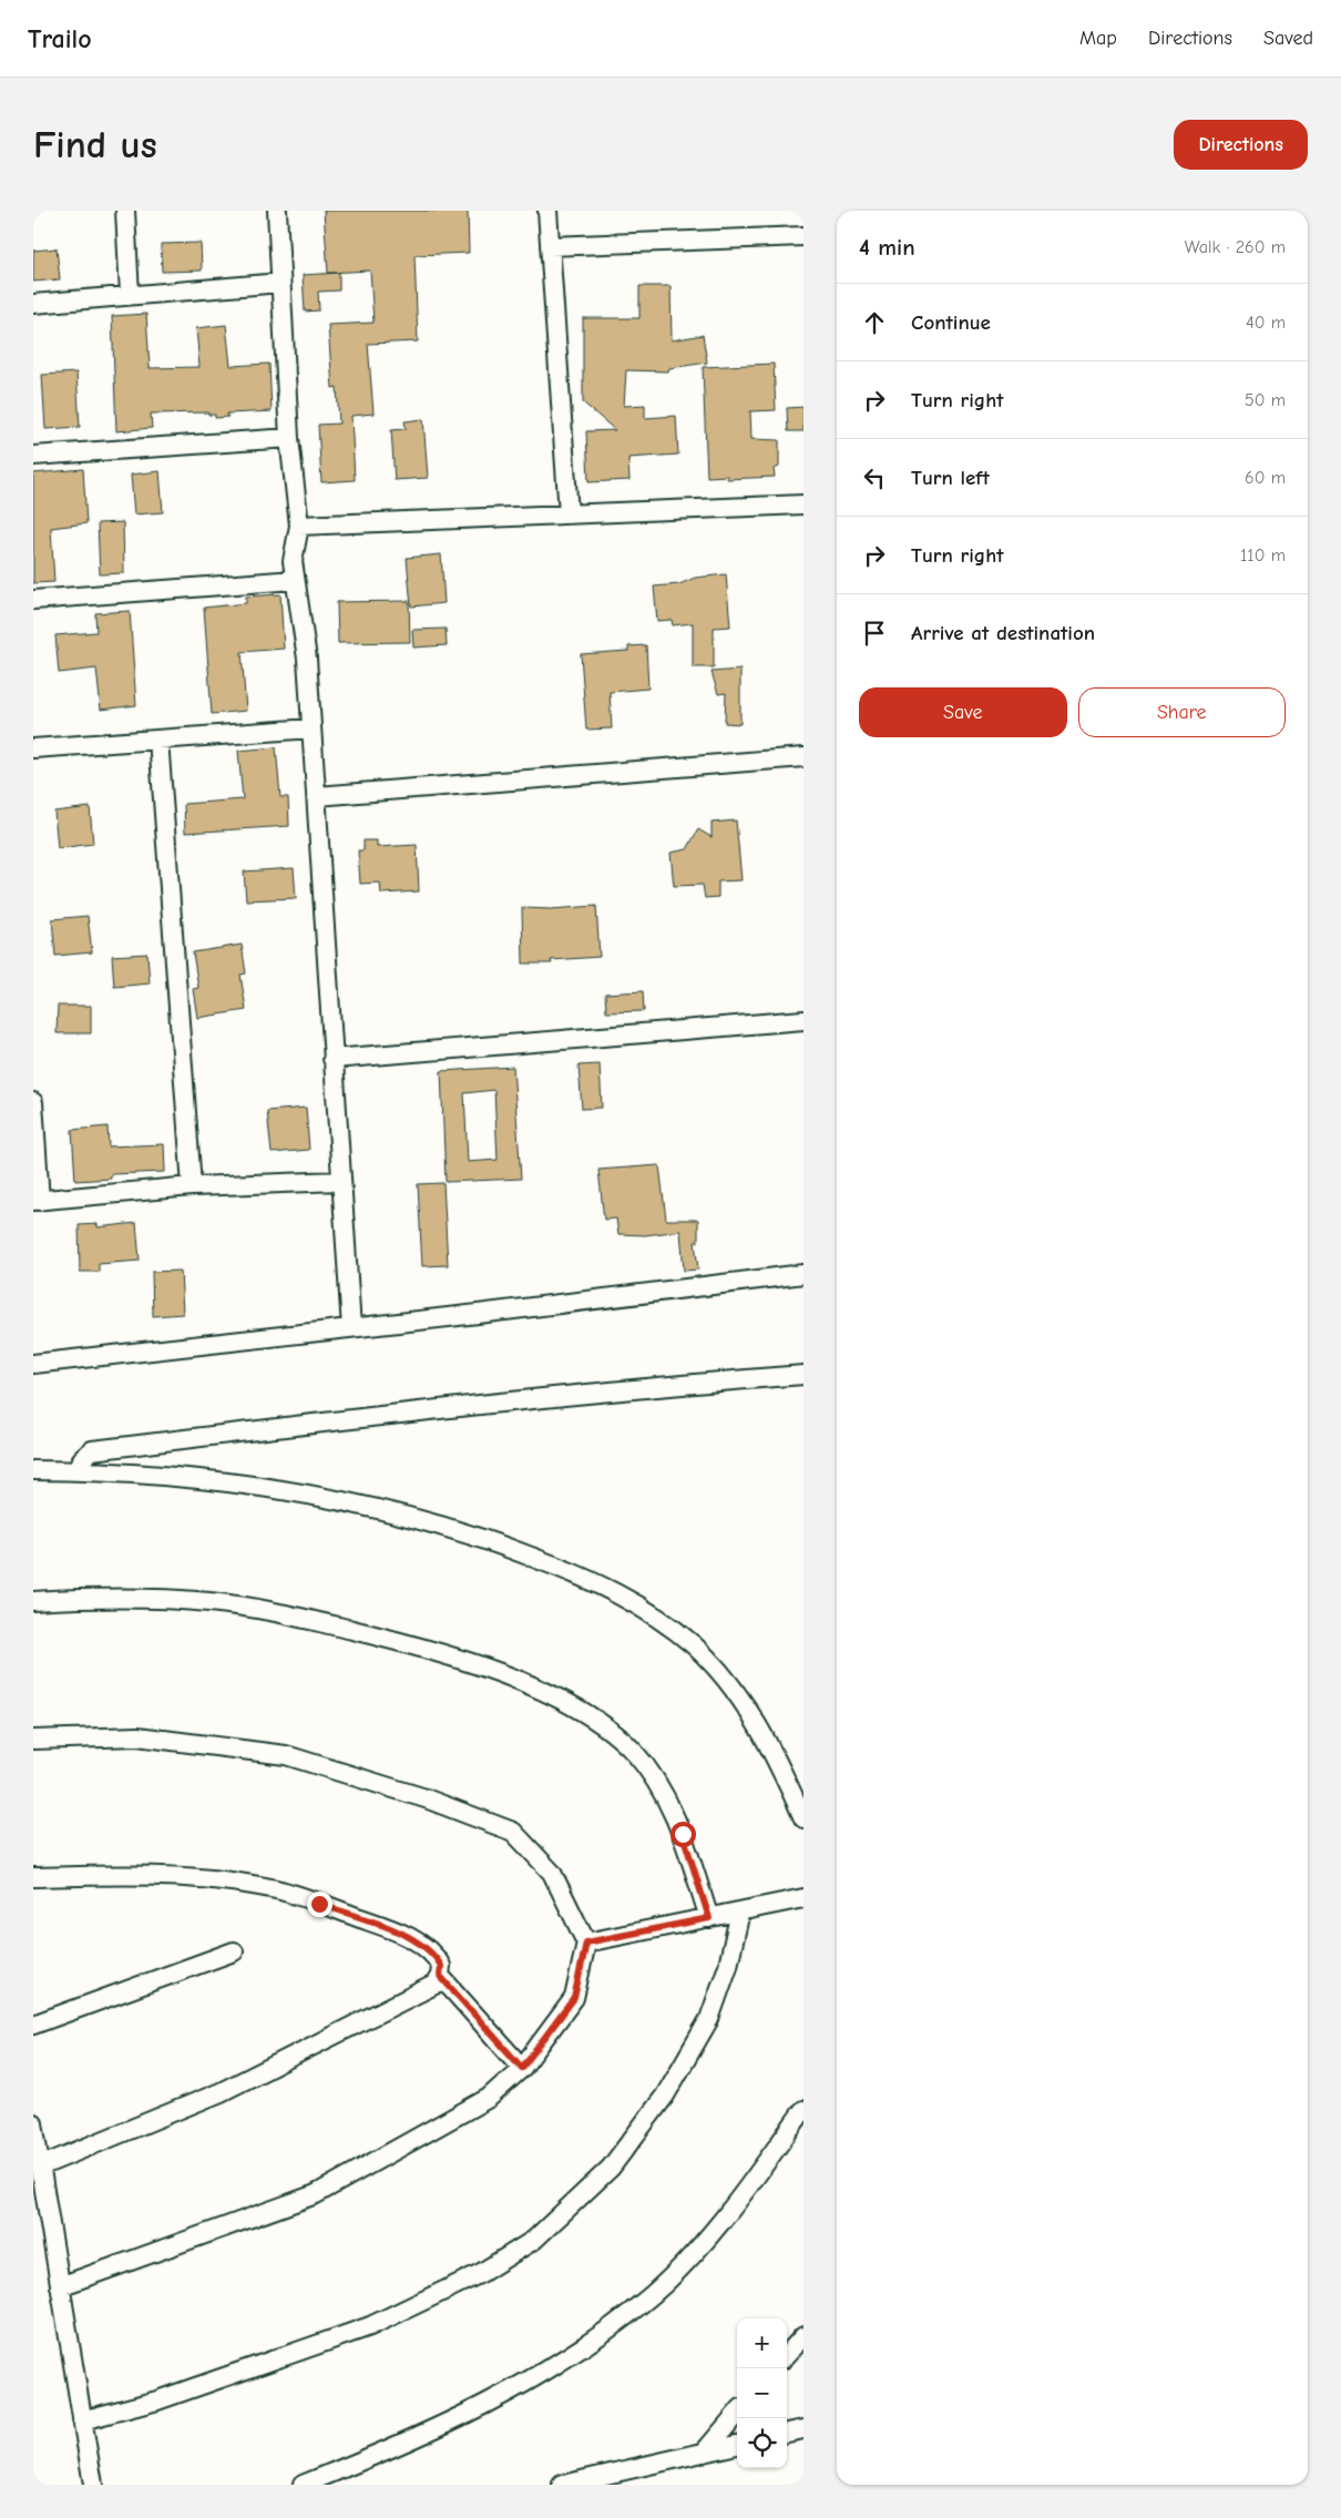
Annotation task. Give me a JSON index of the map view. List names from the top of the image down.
{
  "page": {
    "header": "Trailo",
    "nav": ["Map", "Directions", "Saved"],
    "buttons": [
      "Directions",
      ["Save", "Share"]
    ],
    "title": "Find us",
    "heading": ["4 min", "Walk · 260 m"],
    "list": [
      ["Continue", "40 m"],
      ["Turn right", "50 m"],
      ["Turn left", "60 m"],
      ["Turn right", "110 m"],
      "Arrive at destination"
    ],
    "map_buttons": ["+", "−"]
  }
}
